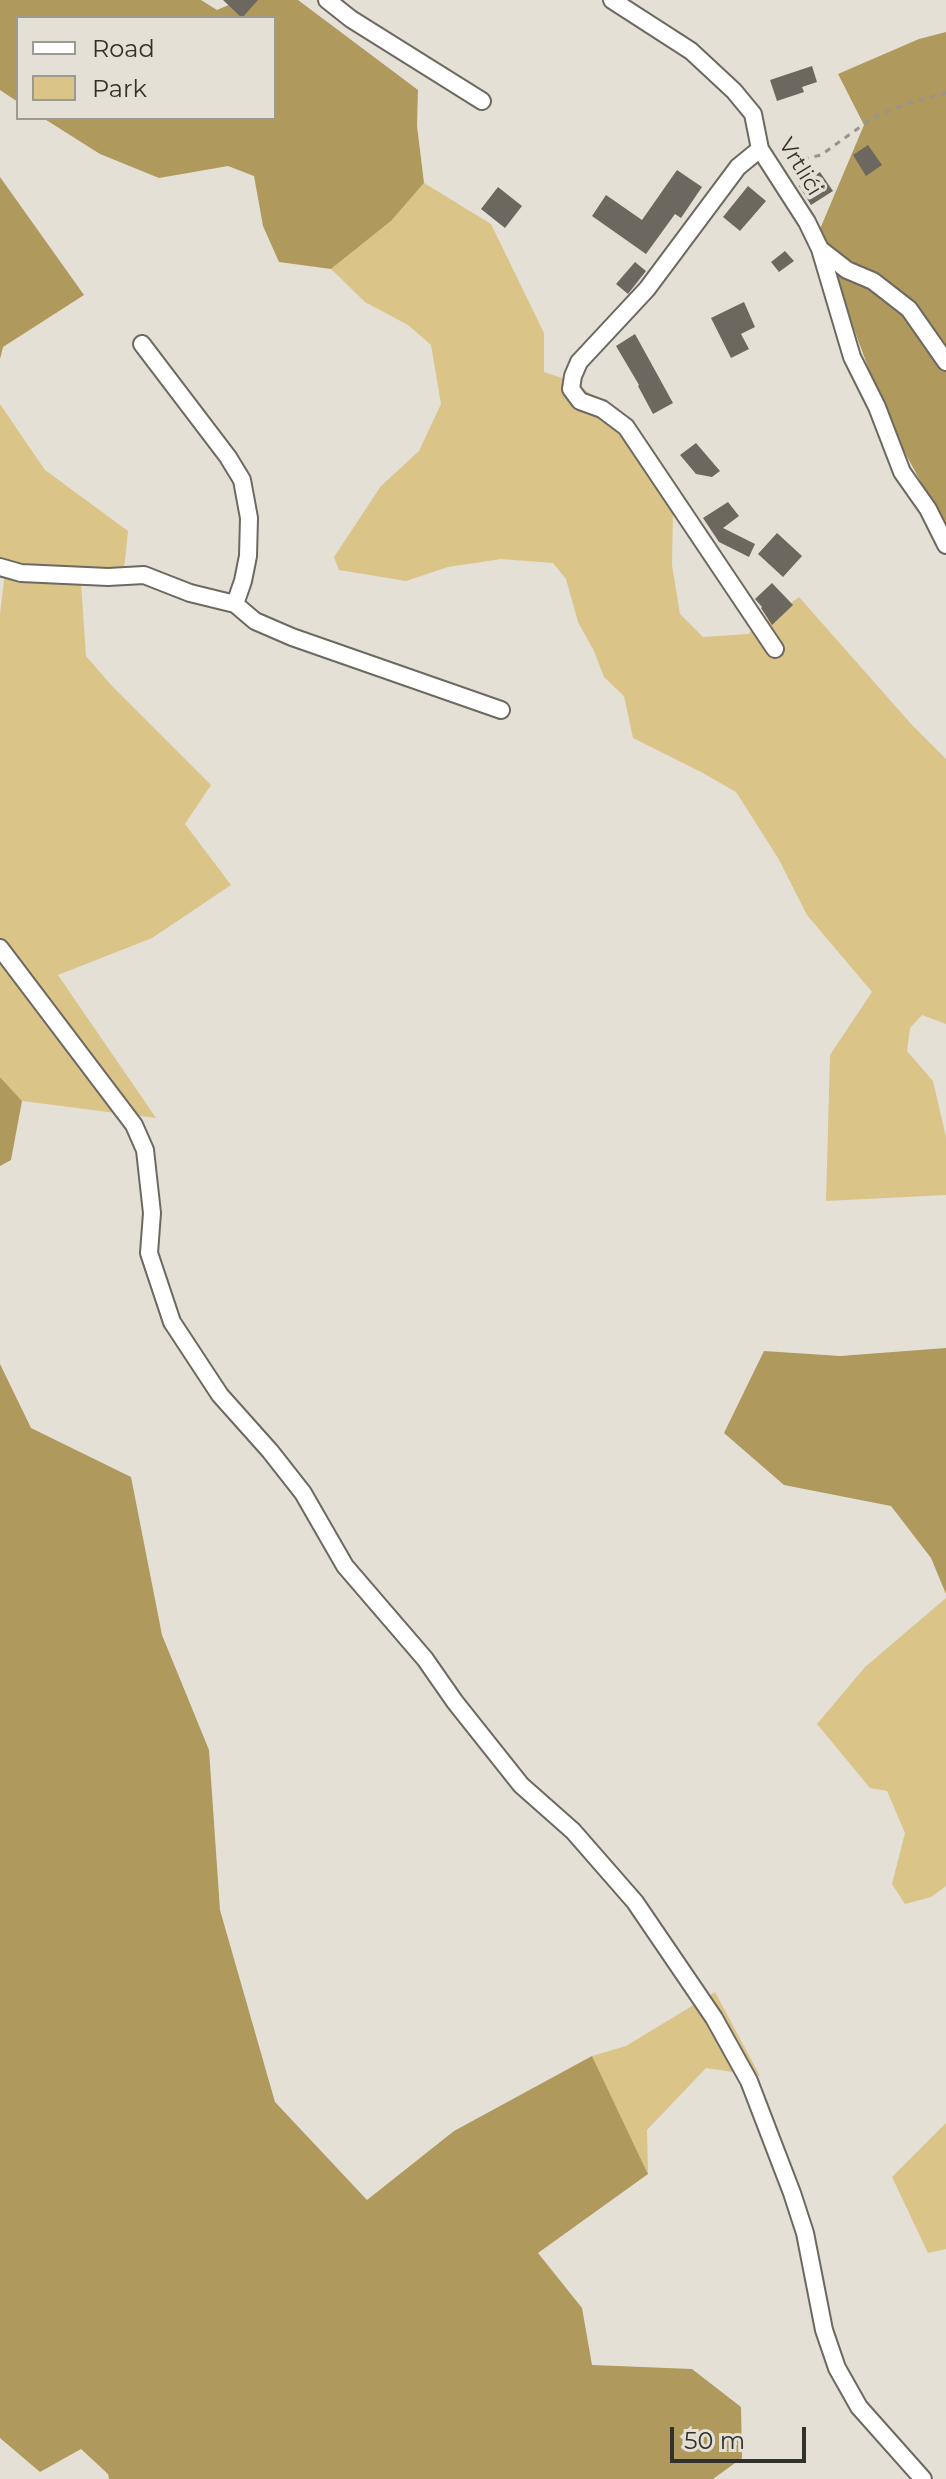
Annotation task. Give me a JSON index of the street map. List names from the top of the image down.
{
  "streets": {
    "street": ["Vrtlići"]
  },
  "legend": ["Road", "Park"],
  "scale_bar": "50 m"
}
